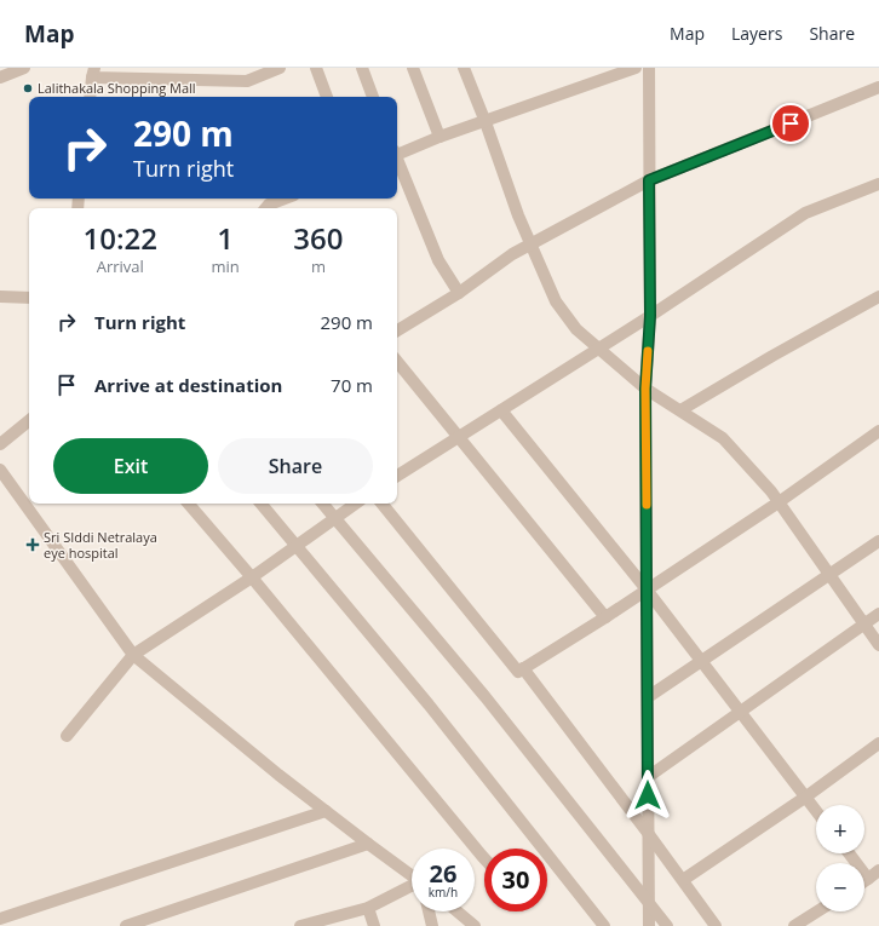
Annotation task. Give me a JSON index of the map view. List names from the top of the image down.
{
  "places": {
    "other": ["Lalithakala Shopping Mall"],
    "health": ["Sri SIddi Netralaya eye hospital"]
  },
  "page": {
    "header": "Map",
    "nav": ["Map", "Layers", "Share"],
    "turn": ["290 m", "Turn right"],
    "eta": [
      "10:22",
      "Arrival",
      "1",
      "min",
      "360",
      "m"
    ],
    "list": [
      {
        "name": "Turn right",
        "value": "290 m"
      },
      {
        "name": "Arrive at destination",
        "value": "70 m"
      }
    ],
    "buttons": ["Exit", "Share"],
    "map_buttons": ["+", "−"],
    "speed": "26 km/h",
    "limit": "30"
  }
}
